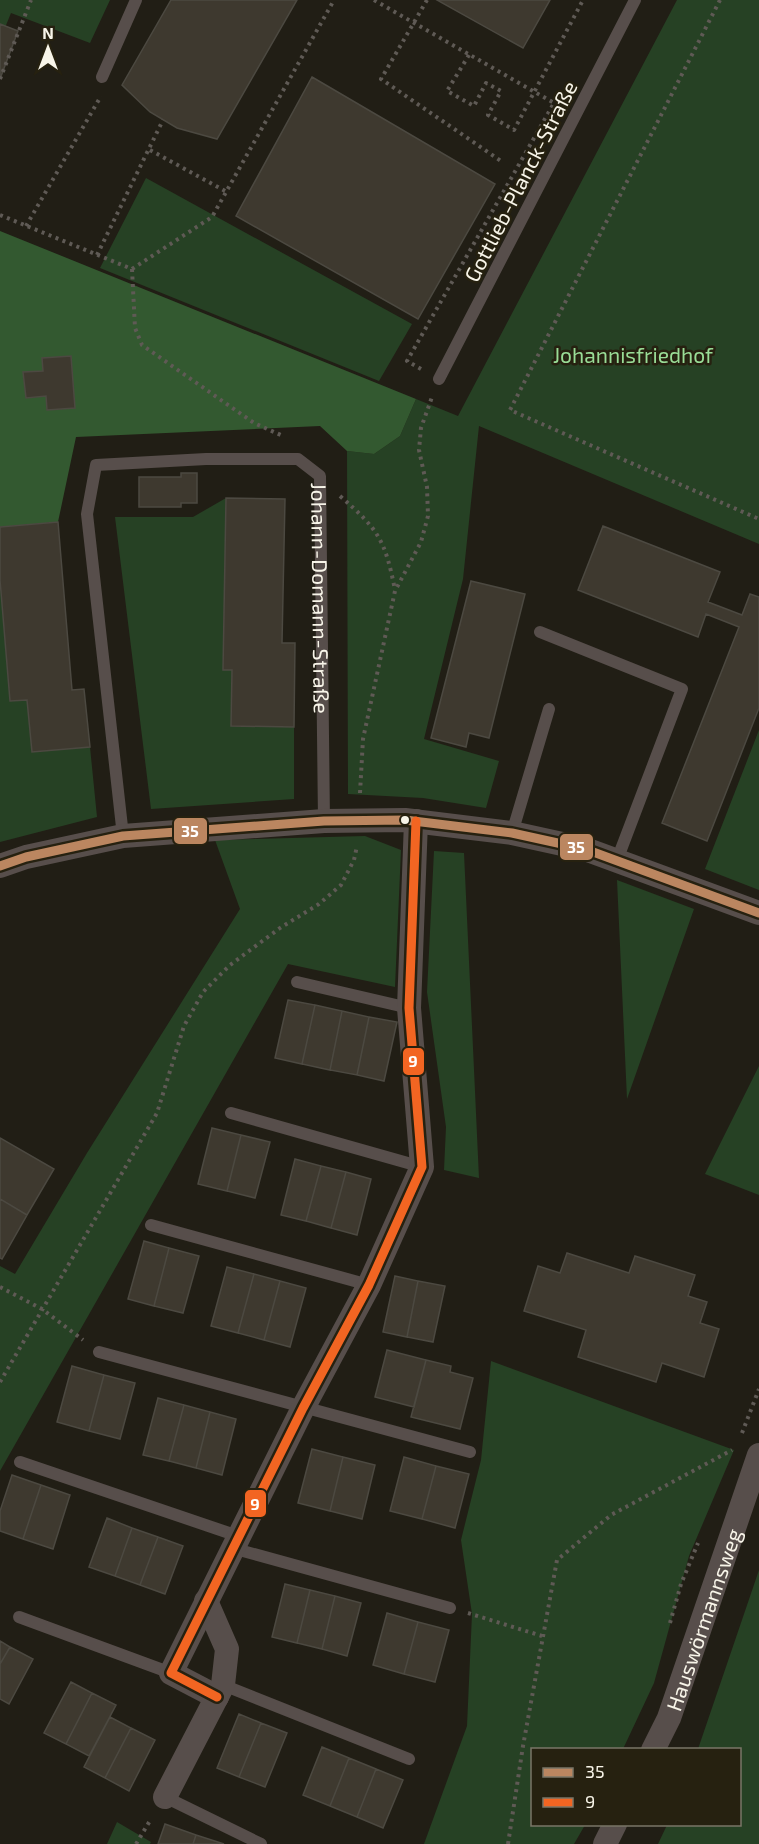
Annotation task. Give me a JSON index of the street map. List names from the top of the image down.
{
  "streets": {
    "street": ["Hauswörmannsweg"],
    "lane": ["Gottlieb-Planck-Straße", "Johann-Domann-Straße"]
  },
  "parks": ["Johannisfriedhof"],
  "lines": ["transit line 35", "transit line 9"],
  "legend": ["35", "9"],
  "north": "top"
}
